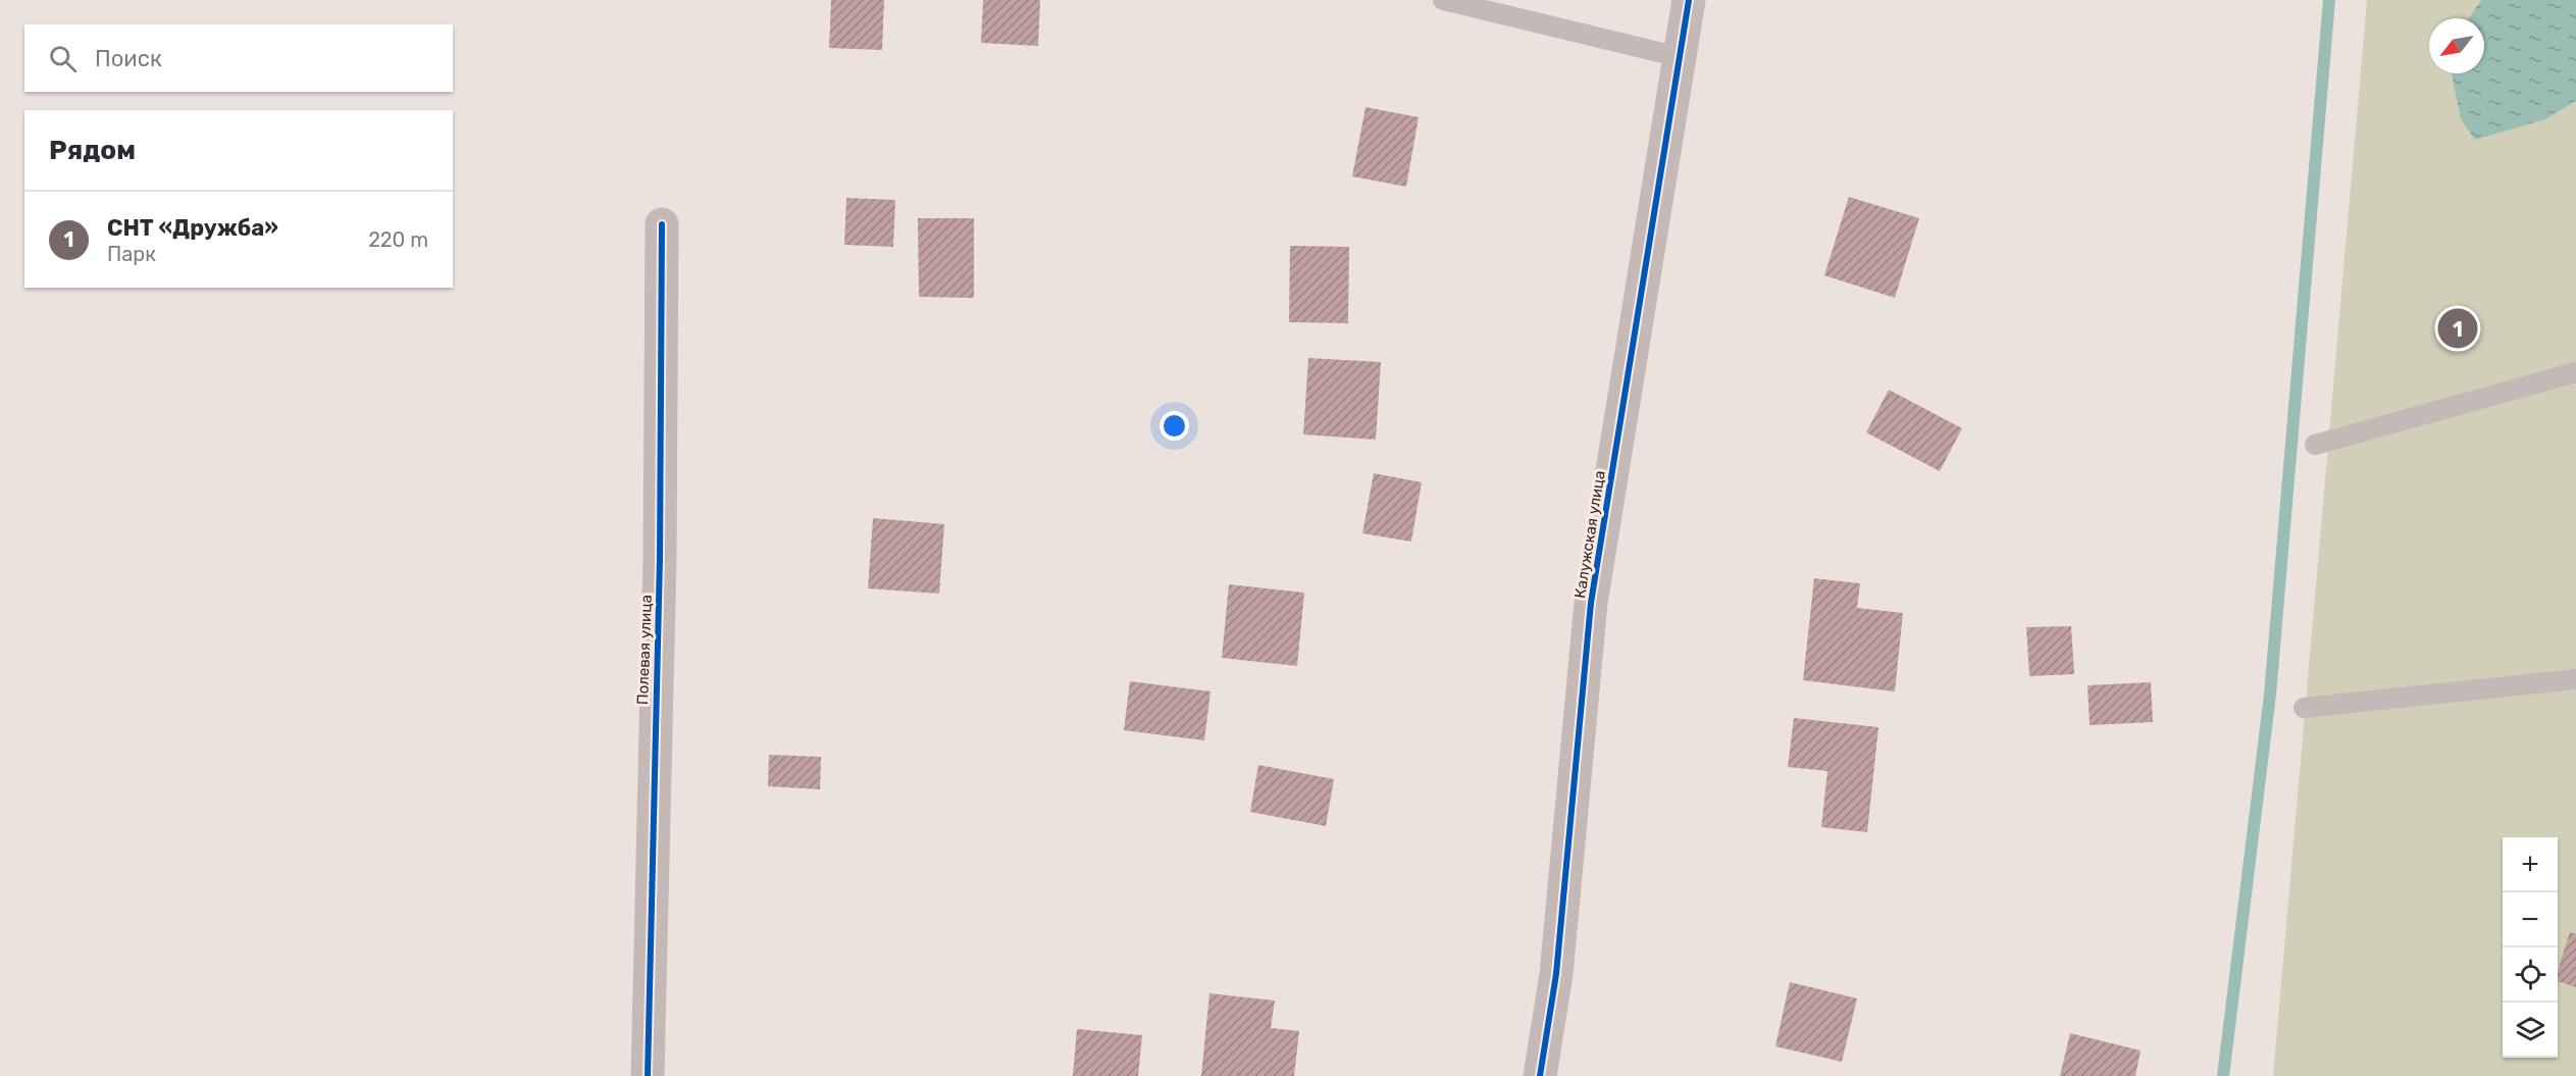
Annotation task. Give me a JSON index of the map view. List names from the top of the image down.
{
  "streets": {
    "street": ["Калужская улица", "Полевая улица"]
  },
  "north": "bottom left",
  "page": {
    "search": "Поиск",
    "heading": "Рядом",
    "list": [
      {
        "mark": "1",
        "name": "СНТ «Дружба»",
        "note": "Парк",
        "value": "220 m"
      }
    ],
    "pins": "1",
    "map_buttons": ["+", "−"]
  }
}
